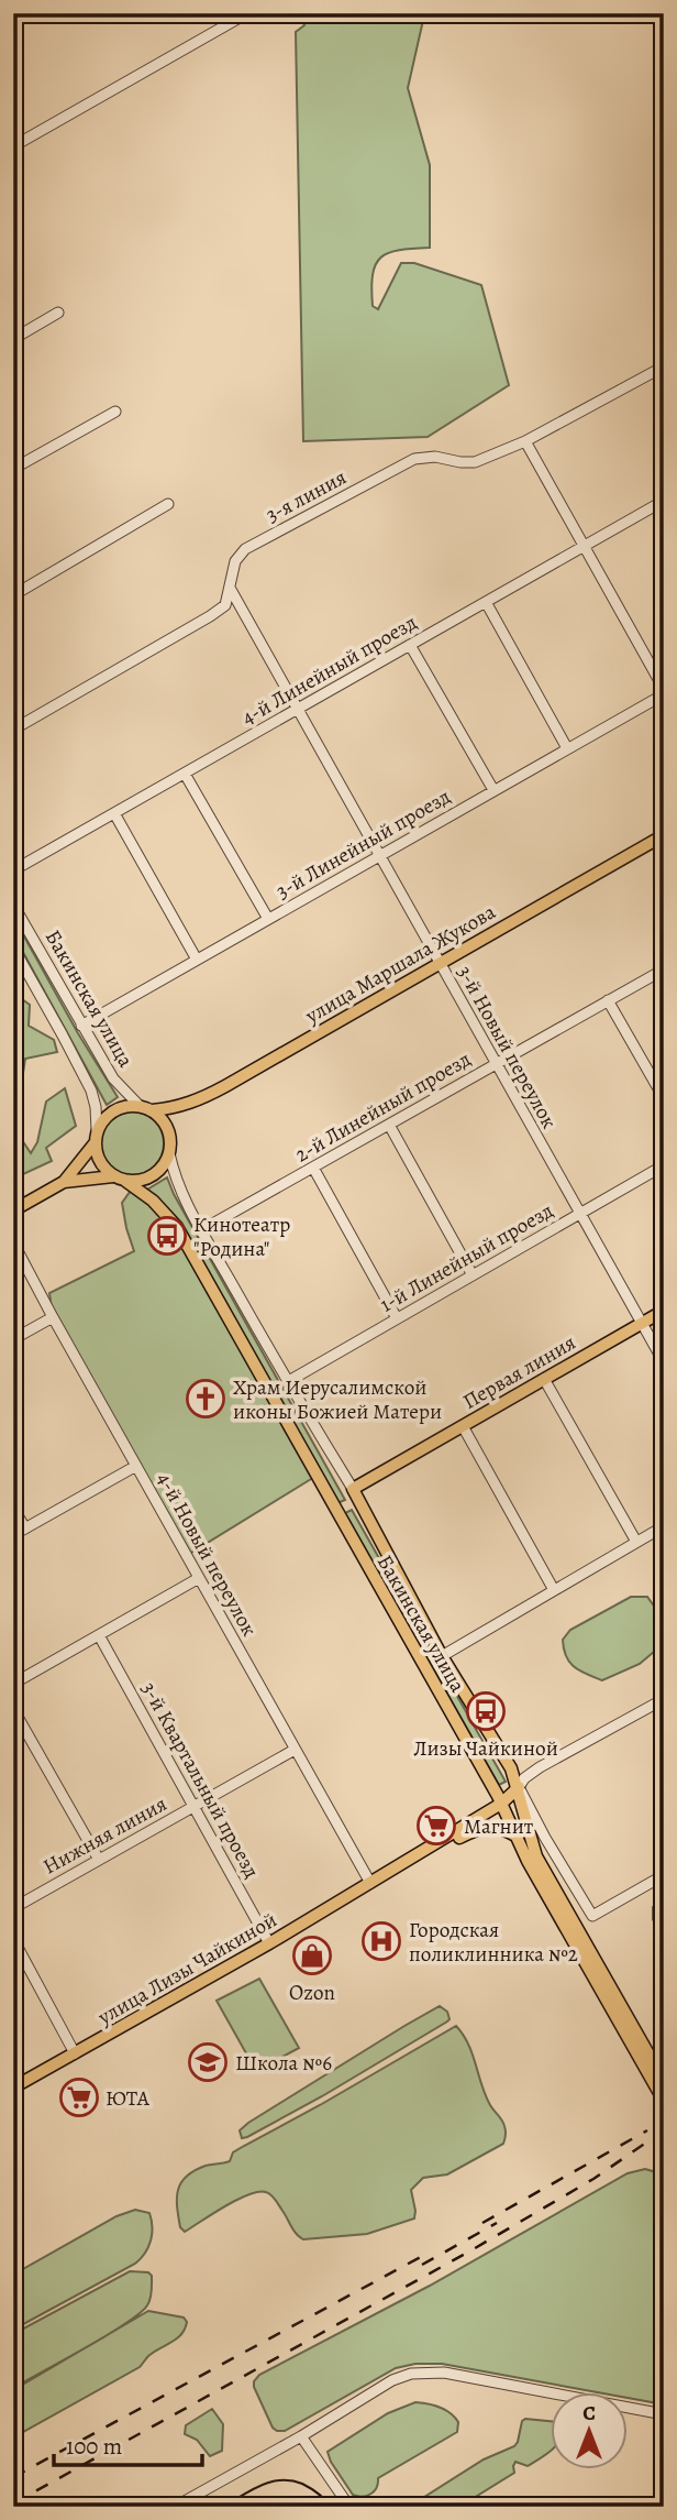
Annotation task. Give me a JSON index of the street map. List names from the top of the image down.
{
  "streets": {
    "main road": [
      "улица Маршала Жукова",
      "Бакинская улица",
      "Первая линия",
      "улица Лизы Чайкиной"
    ],
    "street": [
      "3-я линия",
      "4-й Линейный проезд",
      "3-й Линейный проезд",
      "3-й Новый переулок",
      "2-й Линейный проезд",
      "1-й Линейный проезд",
      "4-й Новый переулок",
      "3-й Квартальный проезд",
      "Нижняя линия"
    ]
  },
  "crossings": [
    ["3-я линия", "3-й Новый переулок"],
    ["4-й Линейный проезд", "3-й Новый переулок"],
    ["3-й Линейный проезд", "Бакинская улица"],
    ["3-й Линейный проезд", "3-й Новый переулок"],
    ["улица Маршала Жукова", "Бакинская улица"],
    ["улица Маршала Жукова", "3-й Новый переулок"],
    ["Бакинская улица", "2-й Линейный проезд"],
    ["Бакинская улица", "1-й Линейный проезд"],
    ["Бакинская улица", "Первая линия"],
    ["Бакинская улица", "улица Лизы Чайкиной"],
    ["3-й Новый переулок", "2-й Линейный проезд"],
    ["3-й Новый переулок", "1-й Линейный проезд"],
    ["3-й Новый переулок", "Первая линия"],
    ["4-й Новый переулок", "Нижняя линия"],
    ["4-й Новый переулок", "улица Лизы Чайкиной"],
    ["3-й Квартальный проезд", "Нижняя линия"],
    ["3-й Квартальный проезд", "улица Лизы Чайкиной"]
  ],
  "places": {
    "bus stop": ["Кинотеатр \"Родина\"", "Лизы Чайкиной"],
    "church": ["Храм Иерусалимской иконы Божией Матери"],
    "supermarket": ["Магнит", "ЮТА"],
    "hospital": ["Городская поликлинника №2"],
    "shop": ["Ozon"],
    "school or university": ["Школа №6"]
  },
  "scale_bar": "100 m",
  "north": "top"
}
